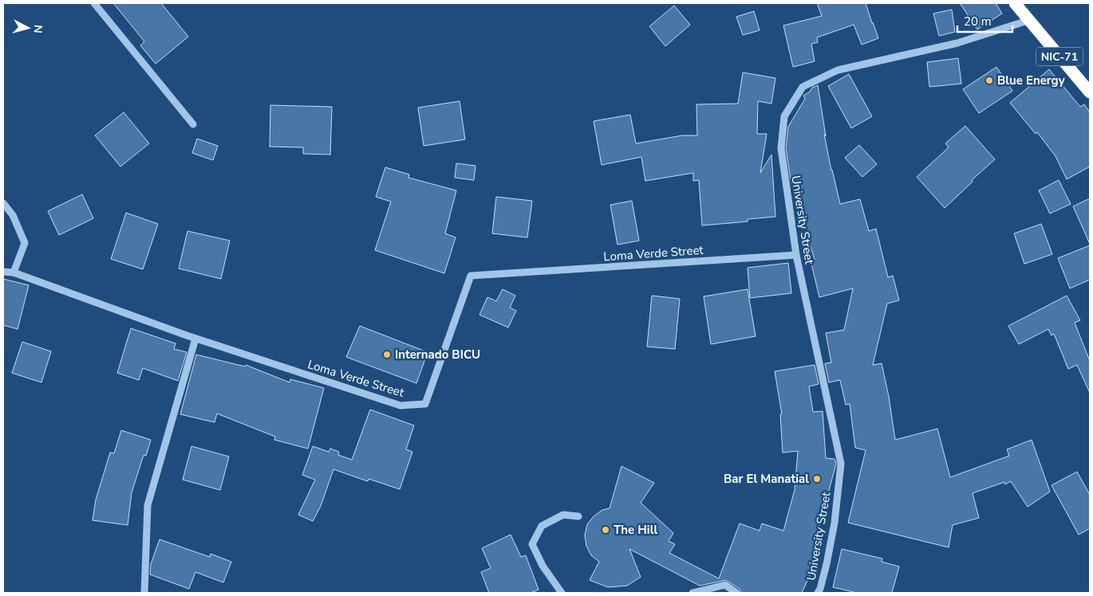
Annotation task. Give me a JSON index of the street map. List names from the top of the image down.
{
  "streets": {
    "highway": ["NIC-71"],
    "street": ["University Street", "Loma Verde Street"]
  },
  "crossings": [
    ["NIC-71", "University Street"],
    ["University Street", "Loma Verde Street"]
  ],
  "places": [
    "Blue Energy",
    "Internado BICU",
    "Bar El Manatial",
    "The Hill"
  ],
  "scale_bar": "20 m",
  "north": "right"
}
